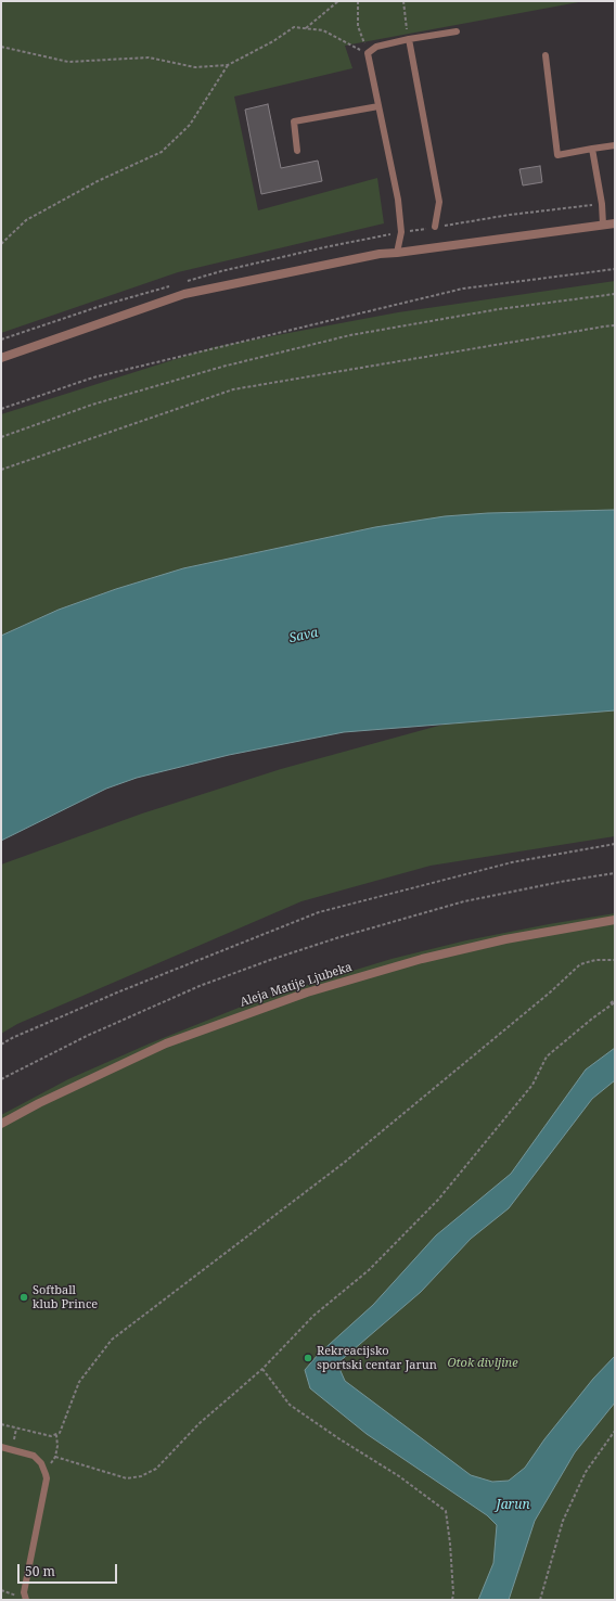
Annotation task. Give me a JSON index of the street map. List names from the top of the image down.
{
  "streets": {
    "street": ["Aleja Matije Ljubeka"]
  },
  "water": ["Sava", "Jarun"],
  "parks": ["Otok divljine"],
  "places": ["Softball klub Prince", "Rekreacijsko sportski centar Jarun"],
  "scale_bar": "50 m"
}
